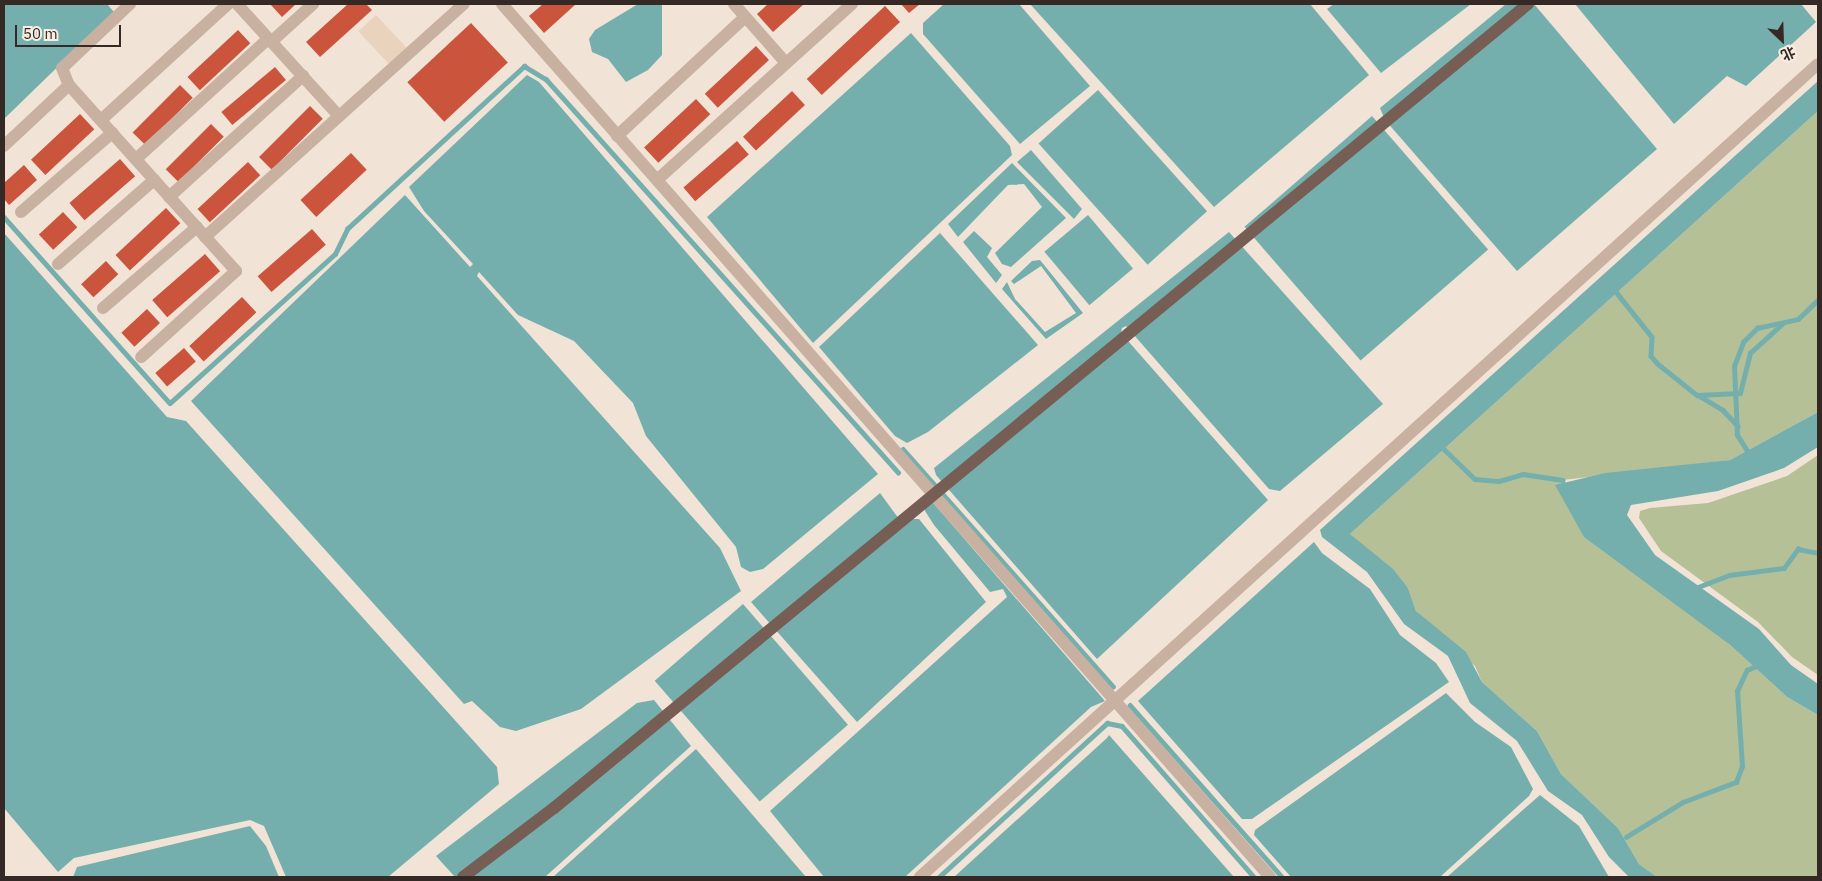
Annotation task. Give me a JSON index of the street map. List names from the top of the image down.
{
  "scale_bar": "50 m",
  "north": "bottom right"
}
